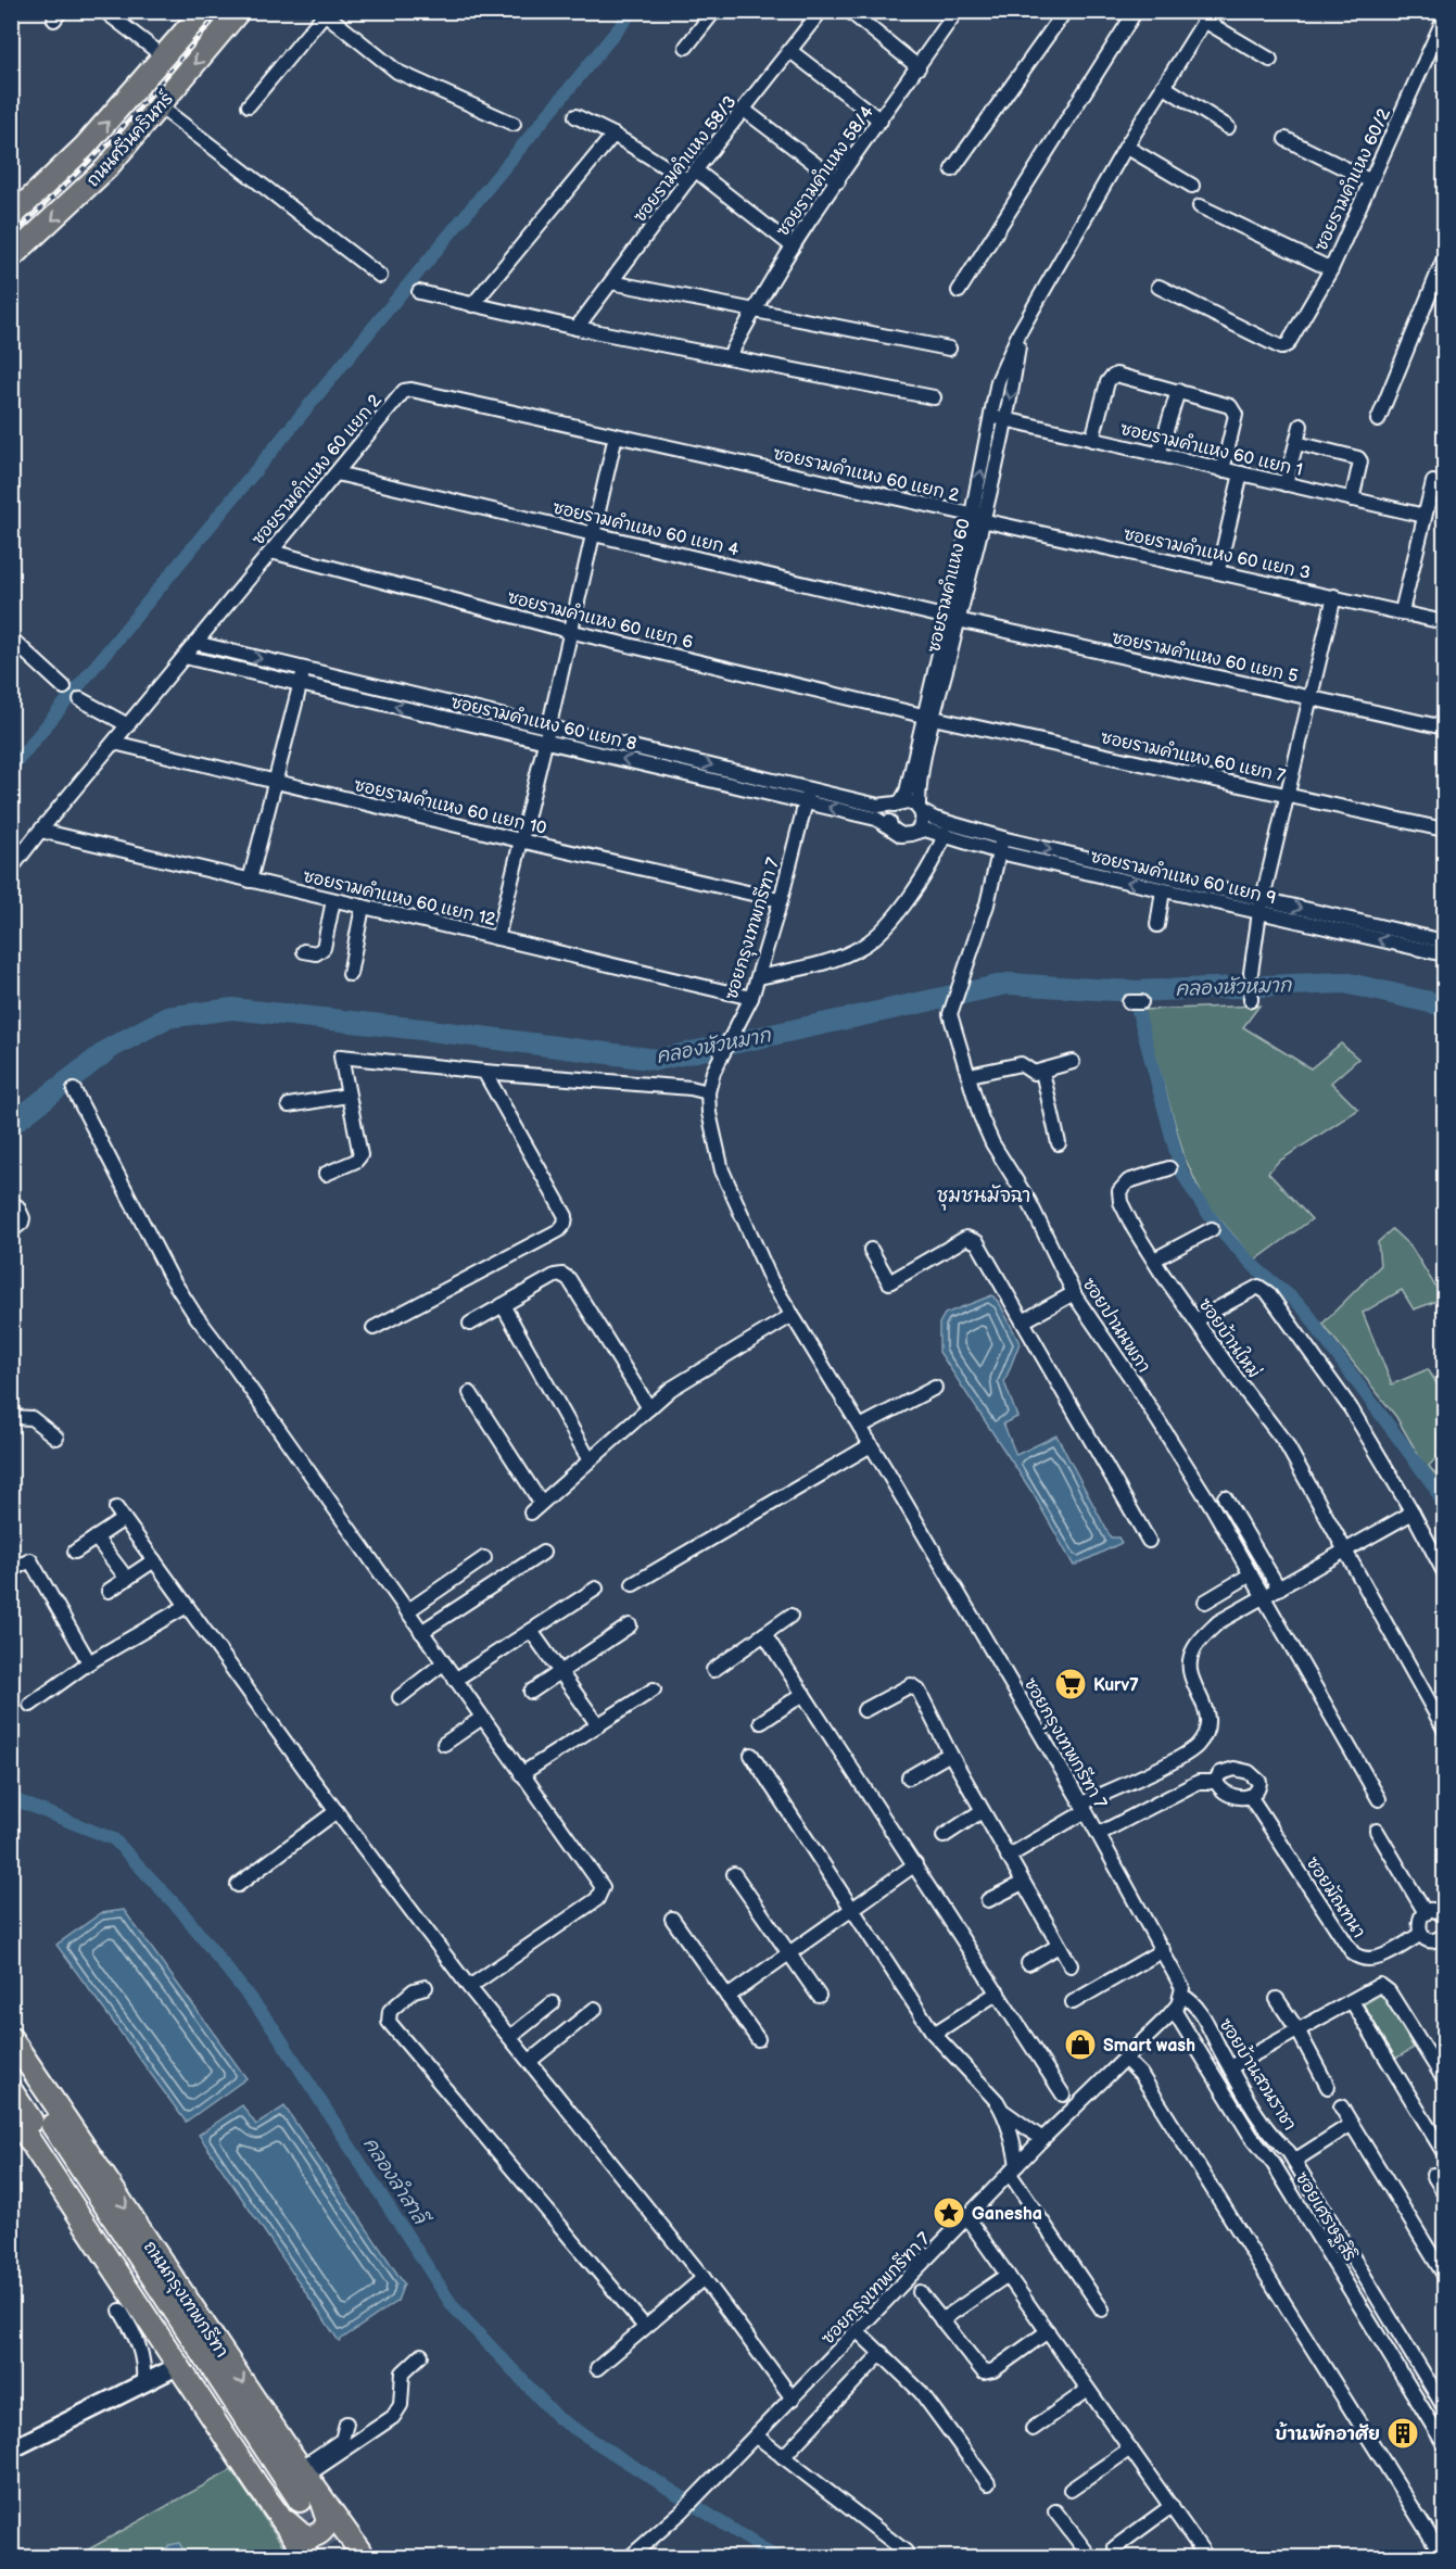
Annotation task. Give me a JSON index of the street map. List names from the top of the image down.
{
  "streets": {
    "main road": ["ถนนศรีนครินทร์", "ถนนกรุงเทพกรีฑา"],
    "street": [
      "ซอยรามคำแหง 58/3",
      "ซอยรามคำแหง 58/4",
      "ซอยรามคำแหง 60/2",
      "ซอยรามคำแหง 60 แยก 1",
      "ซอยรามคำแหง 60 แยก 2",
      "ซอยรามคำแหง 60 แยก 4",
      "ซอยรามคำแหง 60 แยก 3",
      "ซอยรามคำแหง 60",
      "ซอยรามคำแหง 60 แยก 6",
      "ซอยรามคำแหง 60 แยก 5",
      "ซอยรามคำแหง 60 แยก 8",
      "ซอยรามคำแหง 60 แยก 7",
      "ซอยรามคำแหง 60 แยก 10",
      "ซอยรามคำแหง 60 แยก 9",
      "ซอยรามคำแหง 60 แยก 12",
      "ซอยกรุงเทพกรีฑา 7",
      "ซอยปานนพภา",
      "ซอยบ้านใหม่",
      "ซอยมัณฑนา",
      "ซอยบ้านสวนราชา",
      "ซอยเศรษฐสิริ"
    ]
  },
  "crossings": [
    ["ซอยรามคำแหง 60 แยก 1", "ซอยรามคำแหง 60"],
    ["ซอยรามคำแหง 60 แยก 2", "ซอยรามคำแหง 60 แยก 4"],
    ["ซอยรามคำแหง 60 แยก 2", "ซอยรามคำแหง 60 แยก 3"],
    ["ซอยรามคำแหง 60 แยก 2", "ซอยรามคำแหง 60"],
    ["ซอยรามคำแหง 60 แยก 2", "ซอยรามคำแหง 60 แยก 6"],
    ["ซอยรามคำแหง 60 แยก 2", "ซอยรามคำแหง 60 แยก 8"],
    ["ซอยรามคำแหง 60 แยก 2", "ซอยรามคำแหง 60 แยก 10"],
    ["ซอยรามคำแหง 60 แยก 2", "ซอยรามคำแหง 60 แยก 12"],
    ["ซอยรามคำแหง 60 แยก 4", "ซอยรามคำแหง 60"],
    ["ซอยรามคำแหง 60 แยก 4", "ซอยรามคำแหง 60 แยก 5"],
    ["ซอยรามคำแหง 60 แยก 3", "ซอยรามคำแหง 60"],
    ["ซอยรามคำแหง 60", "ซอยรามคำแหง 60 แยก 6"],
    ["ซอยรามคำแหง 60", "ซอยรามคำแหง 60 แยก 5"],
    ["ซอยรามคำแหง 60", "ซอยรามคำแหง 60 แยก 8"],
    ["ซอยรามคำแหง 60", "ซอยรามคำแหง 60 แยก 7"],
    ["ซอยรามคำแหง 60", "ซอยรามคำแหง 60 แยก 9"],
    ["ซอยรามคำแหง 60 แยก 6", "ซอยรามคำแหง 60 แยก 7"],
    ["ซอยรามคำแหง 60 แยก 8", "ซอยรามคำแหง 60 แยก 9"],
    ["ซอยรามคำแหง 60 แยก 8", "ซอยกรุงเทพกรีฑา 7"],
    ["ซอยรามคำแหง 60 แยก 10", "ซอยกรุงเทพกรีฑา 7"],
    ["ซอยรามคำแหง 60 แยก 9", "ซอยปานนพภา"],
    ["ซอยรามคำแหง 60 แยก 12", "ซอยกรุงเทพกรีฑา 7"],
    ["ซอยกรุงเทพกรีฑา 7", "ซอยบ้านสวนราชา"],
    ["ซอยกรุงเทพกรีฑา 7", "ซอยเศรษฐสิริ"]
  ],
  "districts": ["ชุมชนมัจฉา"],
  "water": ["คลองหัวหมาก", "คลองลำสาลี"],
  "places": {
    "supermarket": ["Kurv7"],
    "shop": ["Smart wash"],
    "place": ["Ganesha"],
    "building": ["บ้านพักอาศัย"]
  }
}
